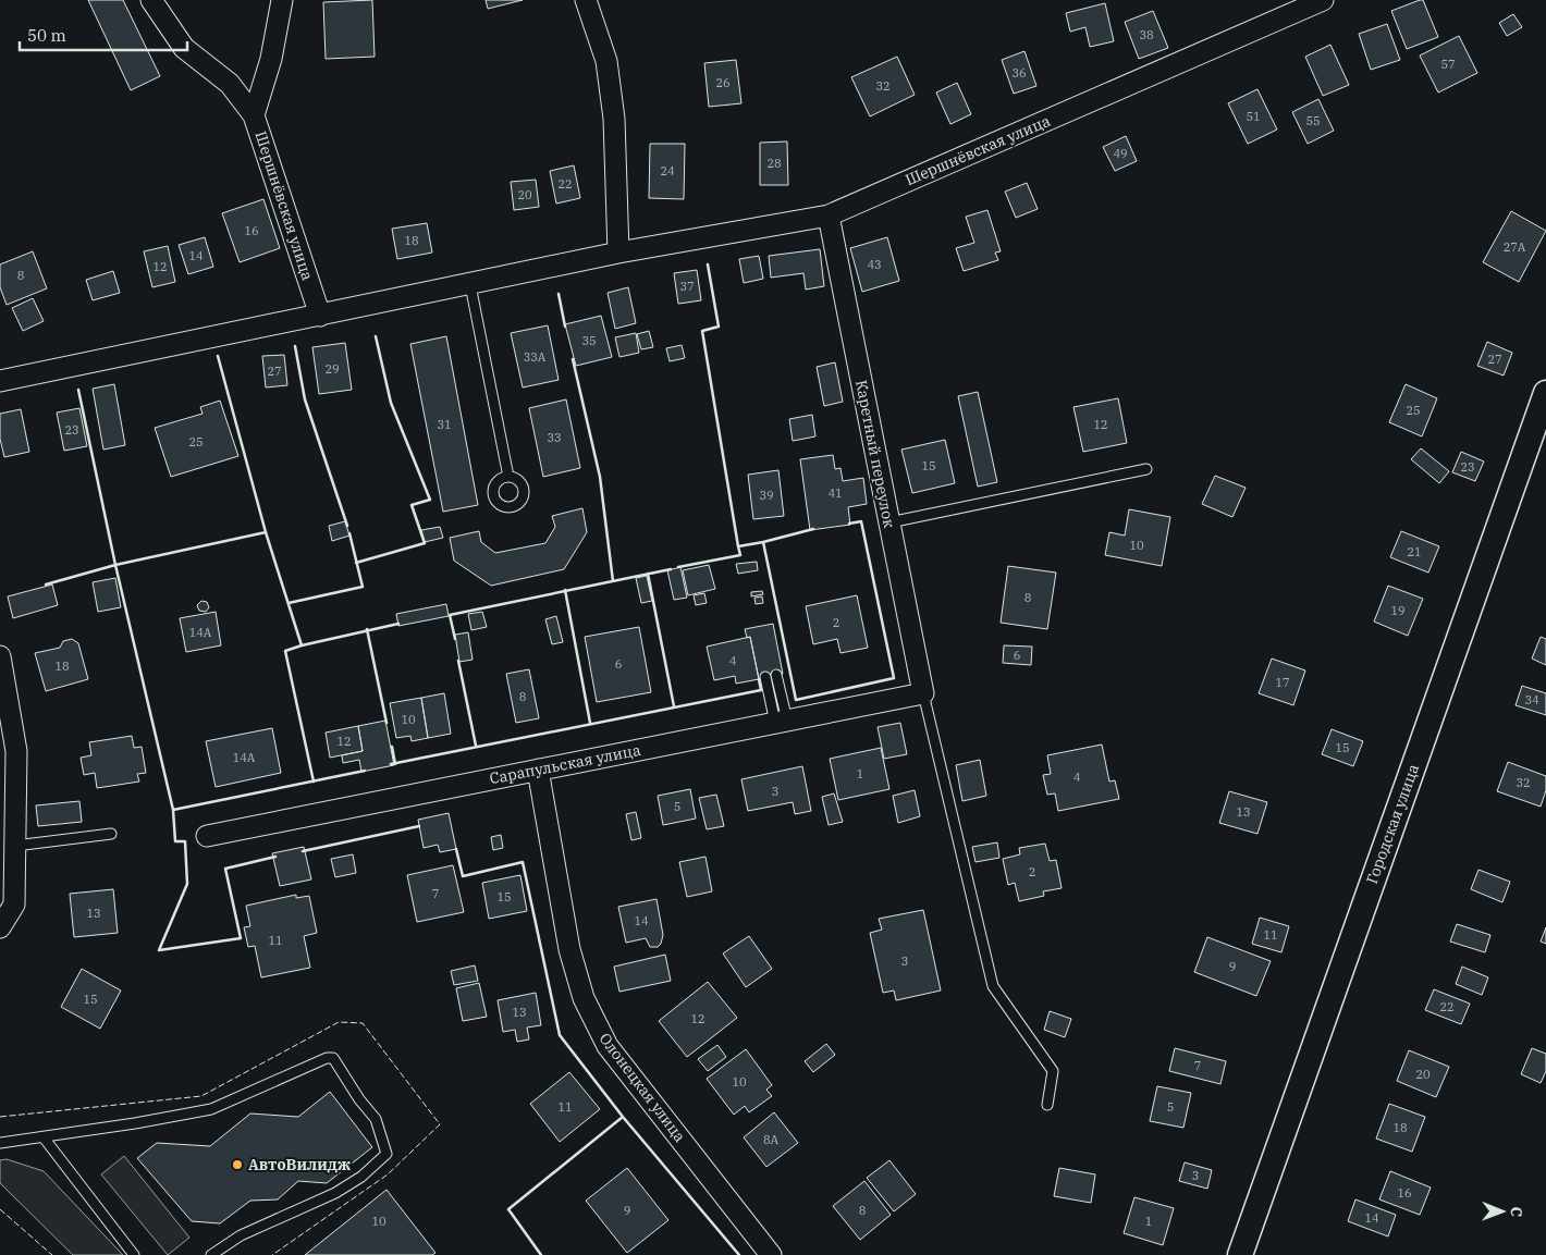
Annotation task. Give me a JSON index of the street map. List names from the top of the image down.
{
  "streets": {
    "street": [
      "Шершнёвская улица",
      "Каретный переулок",
      "Сарапульская улица",
      "Городская улица",
      "Олонецкая улица"
    ]
  },
  "crossings": [
    ["Шершнёвская улица", "Каретный переулок"],
    ["Каретный переулок", "Сарапульская улица"],
    ["Сарапульская улица", "Олонецкая улица"]
  ],
  "places": ["АвтоВилидж"],
  "house_numbers": [
    "38",
    "57",
    "36",
    "26",
    "32",
    "51",
    "55",
    "49",
    "28",
    "24",
    "22",
    "20",
    "16",
    "18",
    "27А",
    "14",
    "43",
    "12",
    "8",
    "37",
    "35",
    "33А",
    "27",
    "29",
    "27",
    "25",
    "31",
    "12",
    "23",
    "33",
    "25",
    "15",
    "23",
    "41",
    "39",
    "10",
    "21",
    "8",
    "19",
    "2",
    "14А",
    "6",
    "4",
    "6",
    "18",
    "17",
    "8",
    "34",
    "10",
    "12",
    "15",
    "14А",
    "1",
    "4",
    "32",
    "3",
    "5",
    "13",
    "2",
    "7",
    "15",
    "13",
    "14",
    "11",
    "11",
    "3",
    "9",
    "15",
    "22",
    "13",
    "12",
    "7",
    "20",
    "10",
    "11",
    "5",
    "18",
    "8А",
    "3",
    "16",
    "9",
    "8",
    "14",
    "10",
    "1"
  ],
  "scale_bar": "50 m",
  "north": "right"
}
